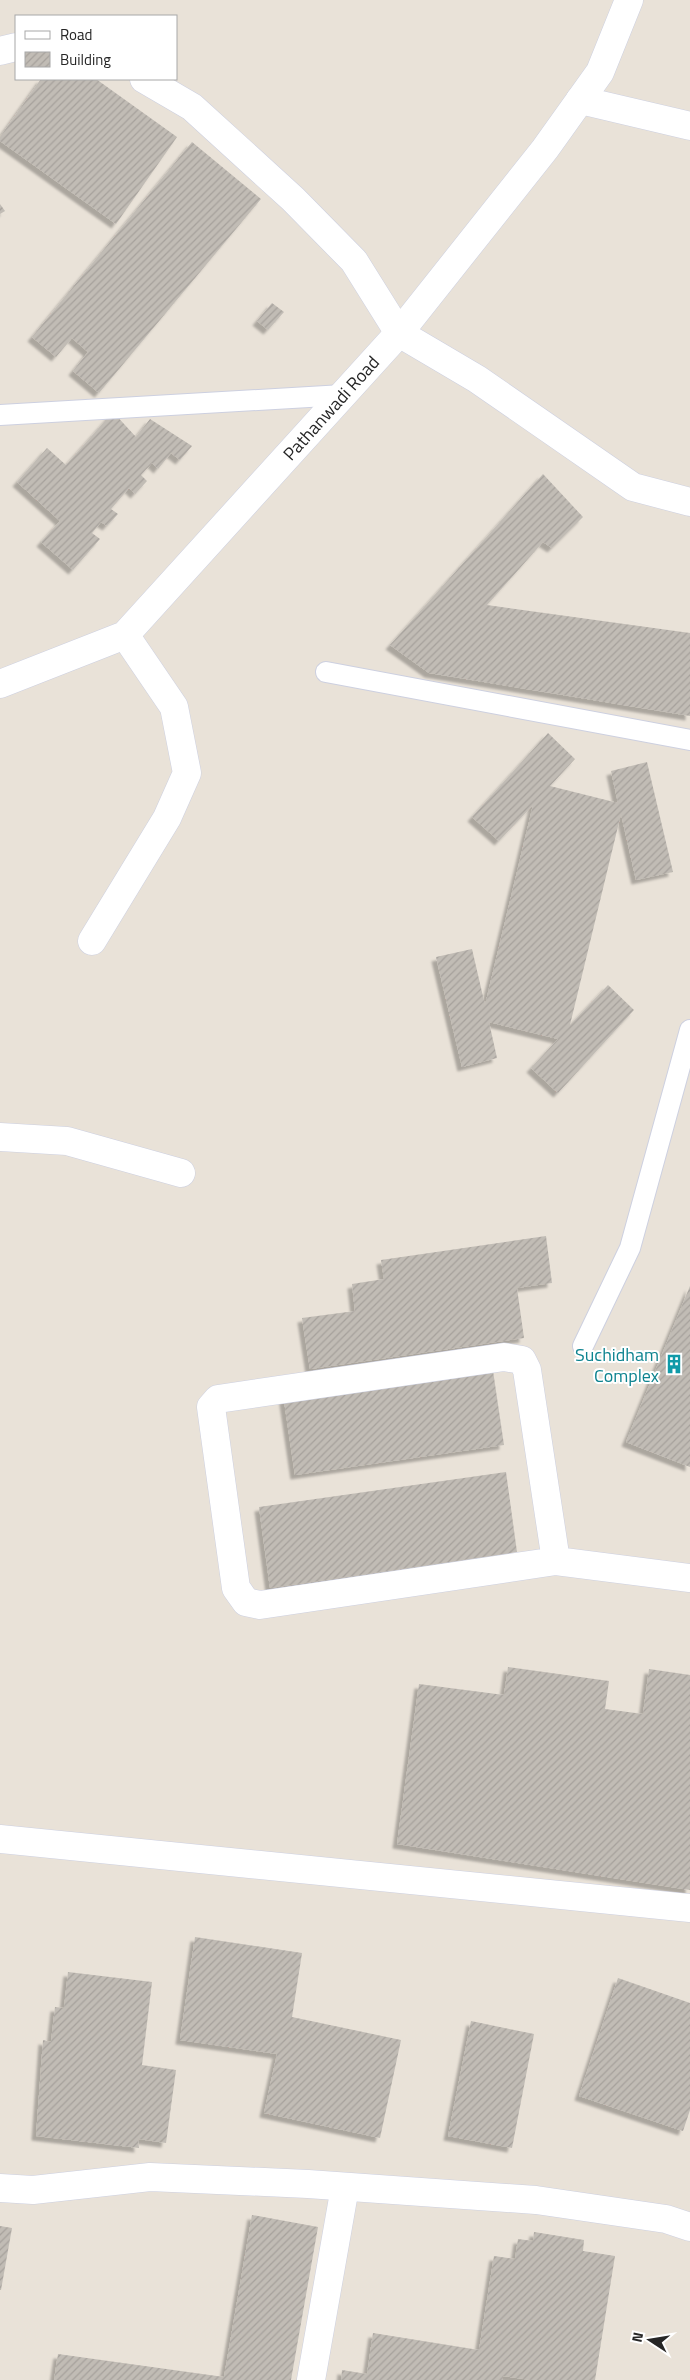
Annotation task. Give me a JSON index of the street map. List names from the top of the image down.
{
  "streets": {
    "street": ["Pathanwadi Road"]
  },
  "places": {
    "building": ["Suchidham Complex"]
  },
  "legend": ["Road", "Building"],
  "north": "left"
}
